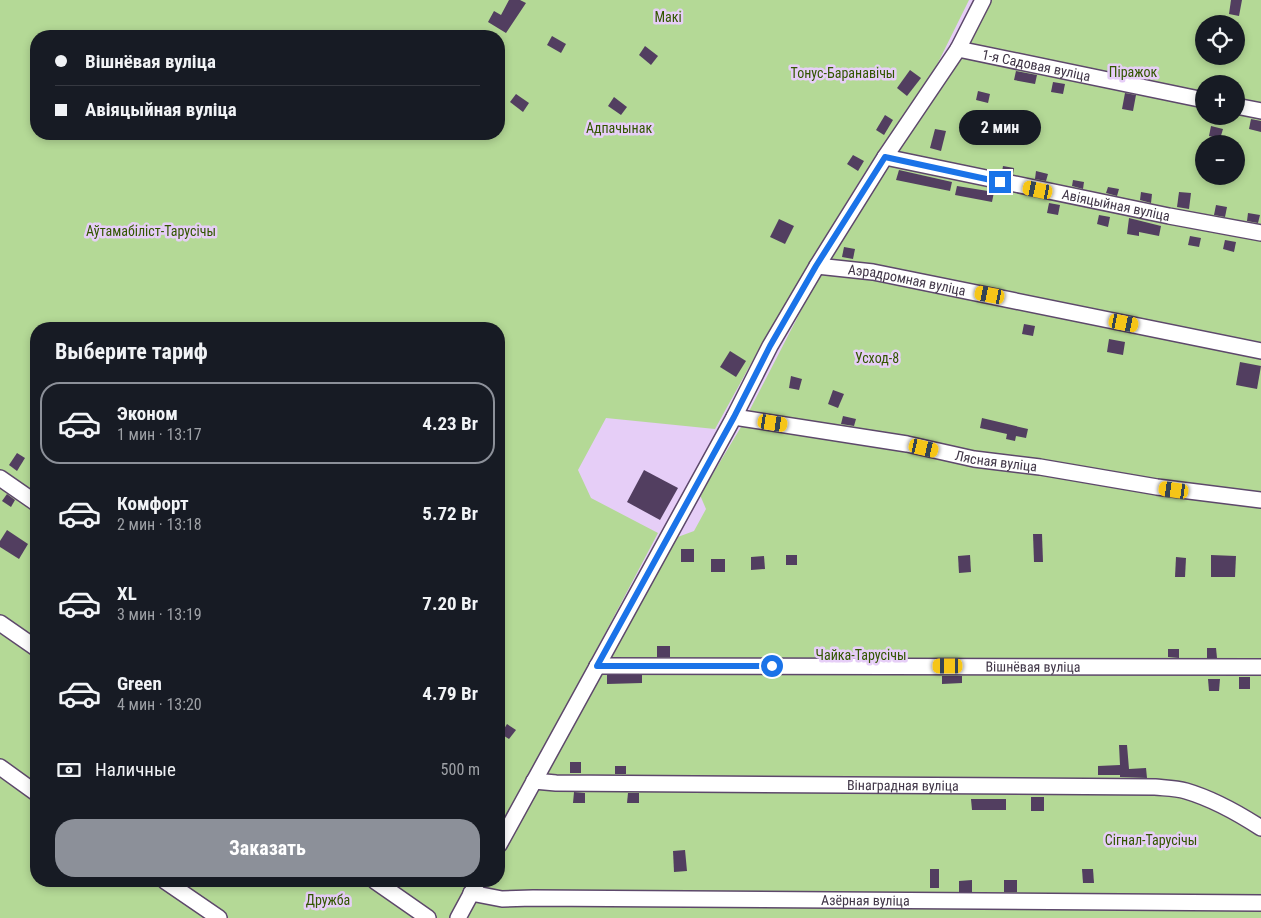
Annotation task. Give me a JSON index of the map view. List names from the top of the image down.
{
  "streets": {
    "street": [
      "1-я Садовая вуліца",
      "Авіяцыйная вуліца",
      "Аэрадромная вуліца",
      "Лясная вуліца",
      "Вішнёвая вуліца",
      "Вінаградная вуліца",
      "Азёрная вуліца"
    ]
  },
  "parks": [
    "Макі",
    "Піражок",
    "Тонус-Баранавічы",
    "Адпачынак",
    "Аўтамабіліст-Тарусічы",
    "Усход-8",
    "Чайка-Тарусічы",
    "Сігнал-Тарусічы",
    "Дружба"
  ],
  "page": {
    "map_buttons": ["+", "−"],
    "banner": ["Вішнёвая вуліца", "Авіяцыйная вуліца"],
    "bubble": "2 мин",
    "heading": "Выберите тариф",
    "list": [
      {
        "name": "Эконом",
        "note": "1 мин · 13:17",
        "value": "4.23 Br"
      },
      {
        "name": "Комфорт",
        "note": "2 мин · 13:18",
        "value": "5.72 Br"
      },
      {
        "name": "XL",
        "note": "3 мин · 13:19",
        "value": "7.20 Br"
      },
      {
        "name": "Green",
        "note": "4 мин · 13:20",
        "value": "4.79 Br"
      }
    ],
    "pay": ["Наличные", "500 m"],
    "buttons": "Заказать"
  }
}
